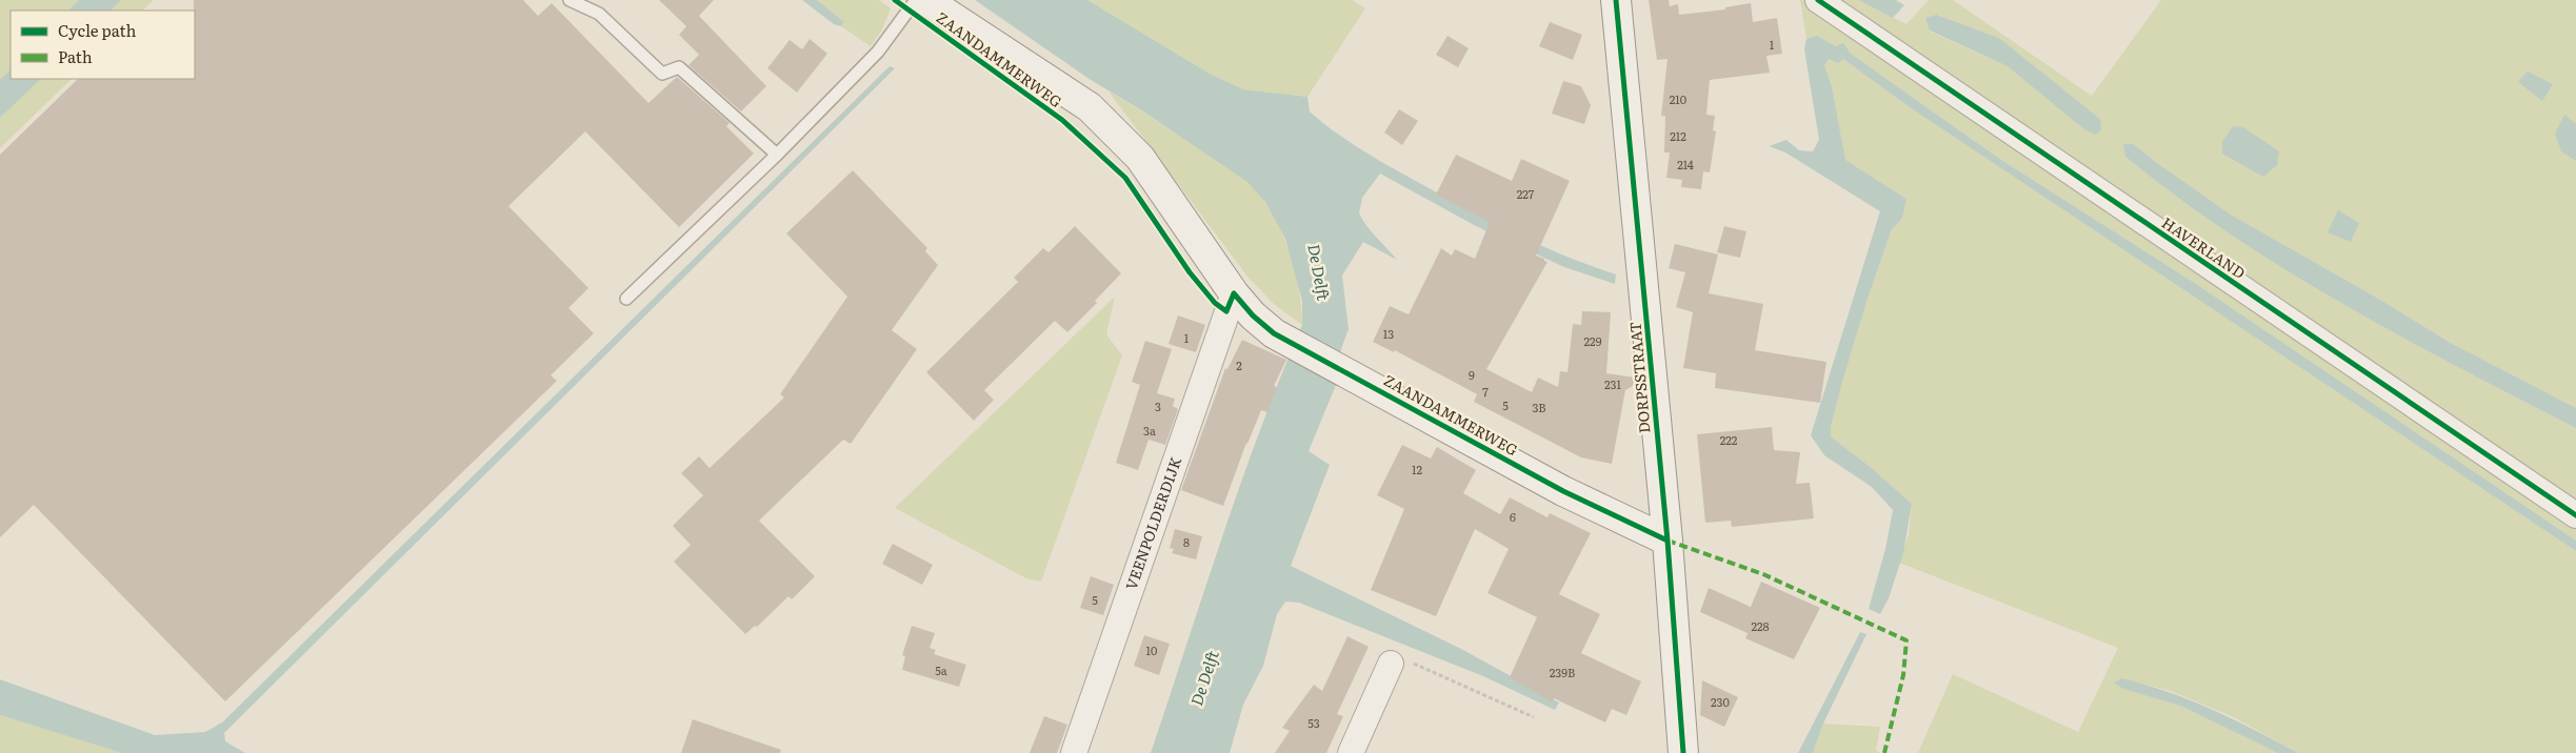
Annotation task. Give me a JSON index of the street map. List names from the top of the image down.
{
  "streets": {
    "street": [
      "ZAANDAMMERWEG",
      "HAVERLAND",
      "DORPSSTRAAT",
      "VEENPOLDERDIJK"
    ]
  },
  "crossings": [
    ["ZAANDAMMERWEG", "DORPSSTRAAT"],
    ["ZAANDAMMERWEG", "VEENPOLDERDIJK"]
  ],
  "water": ["De Delft"],
  "house_numbers": [
    "1",
    "210",
    "212",
    "214",
    "227",
    "13",
    "1",
    "229",
    "2",
    "9",
    "231",
    "7",
    "5",
    "3",
    "3B",
    "3a",
    "222",
    "12",
    "6",
    "8",
    "5",
    "228",
    "10",
    "5a",
    "239B",
    "230",
    "53"
  ],
  "legend": ["Cycle path", "Path"]
}
